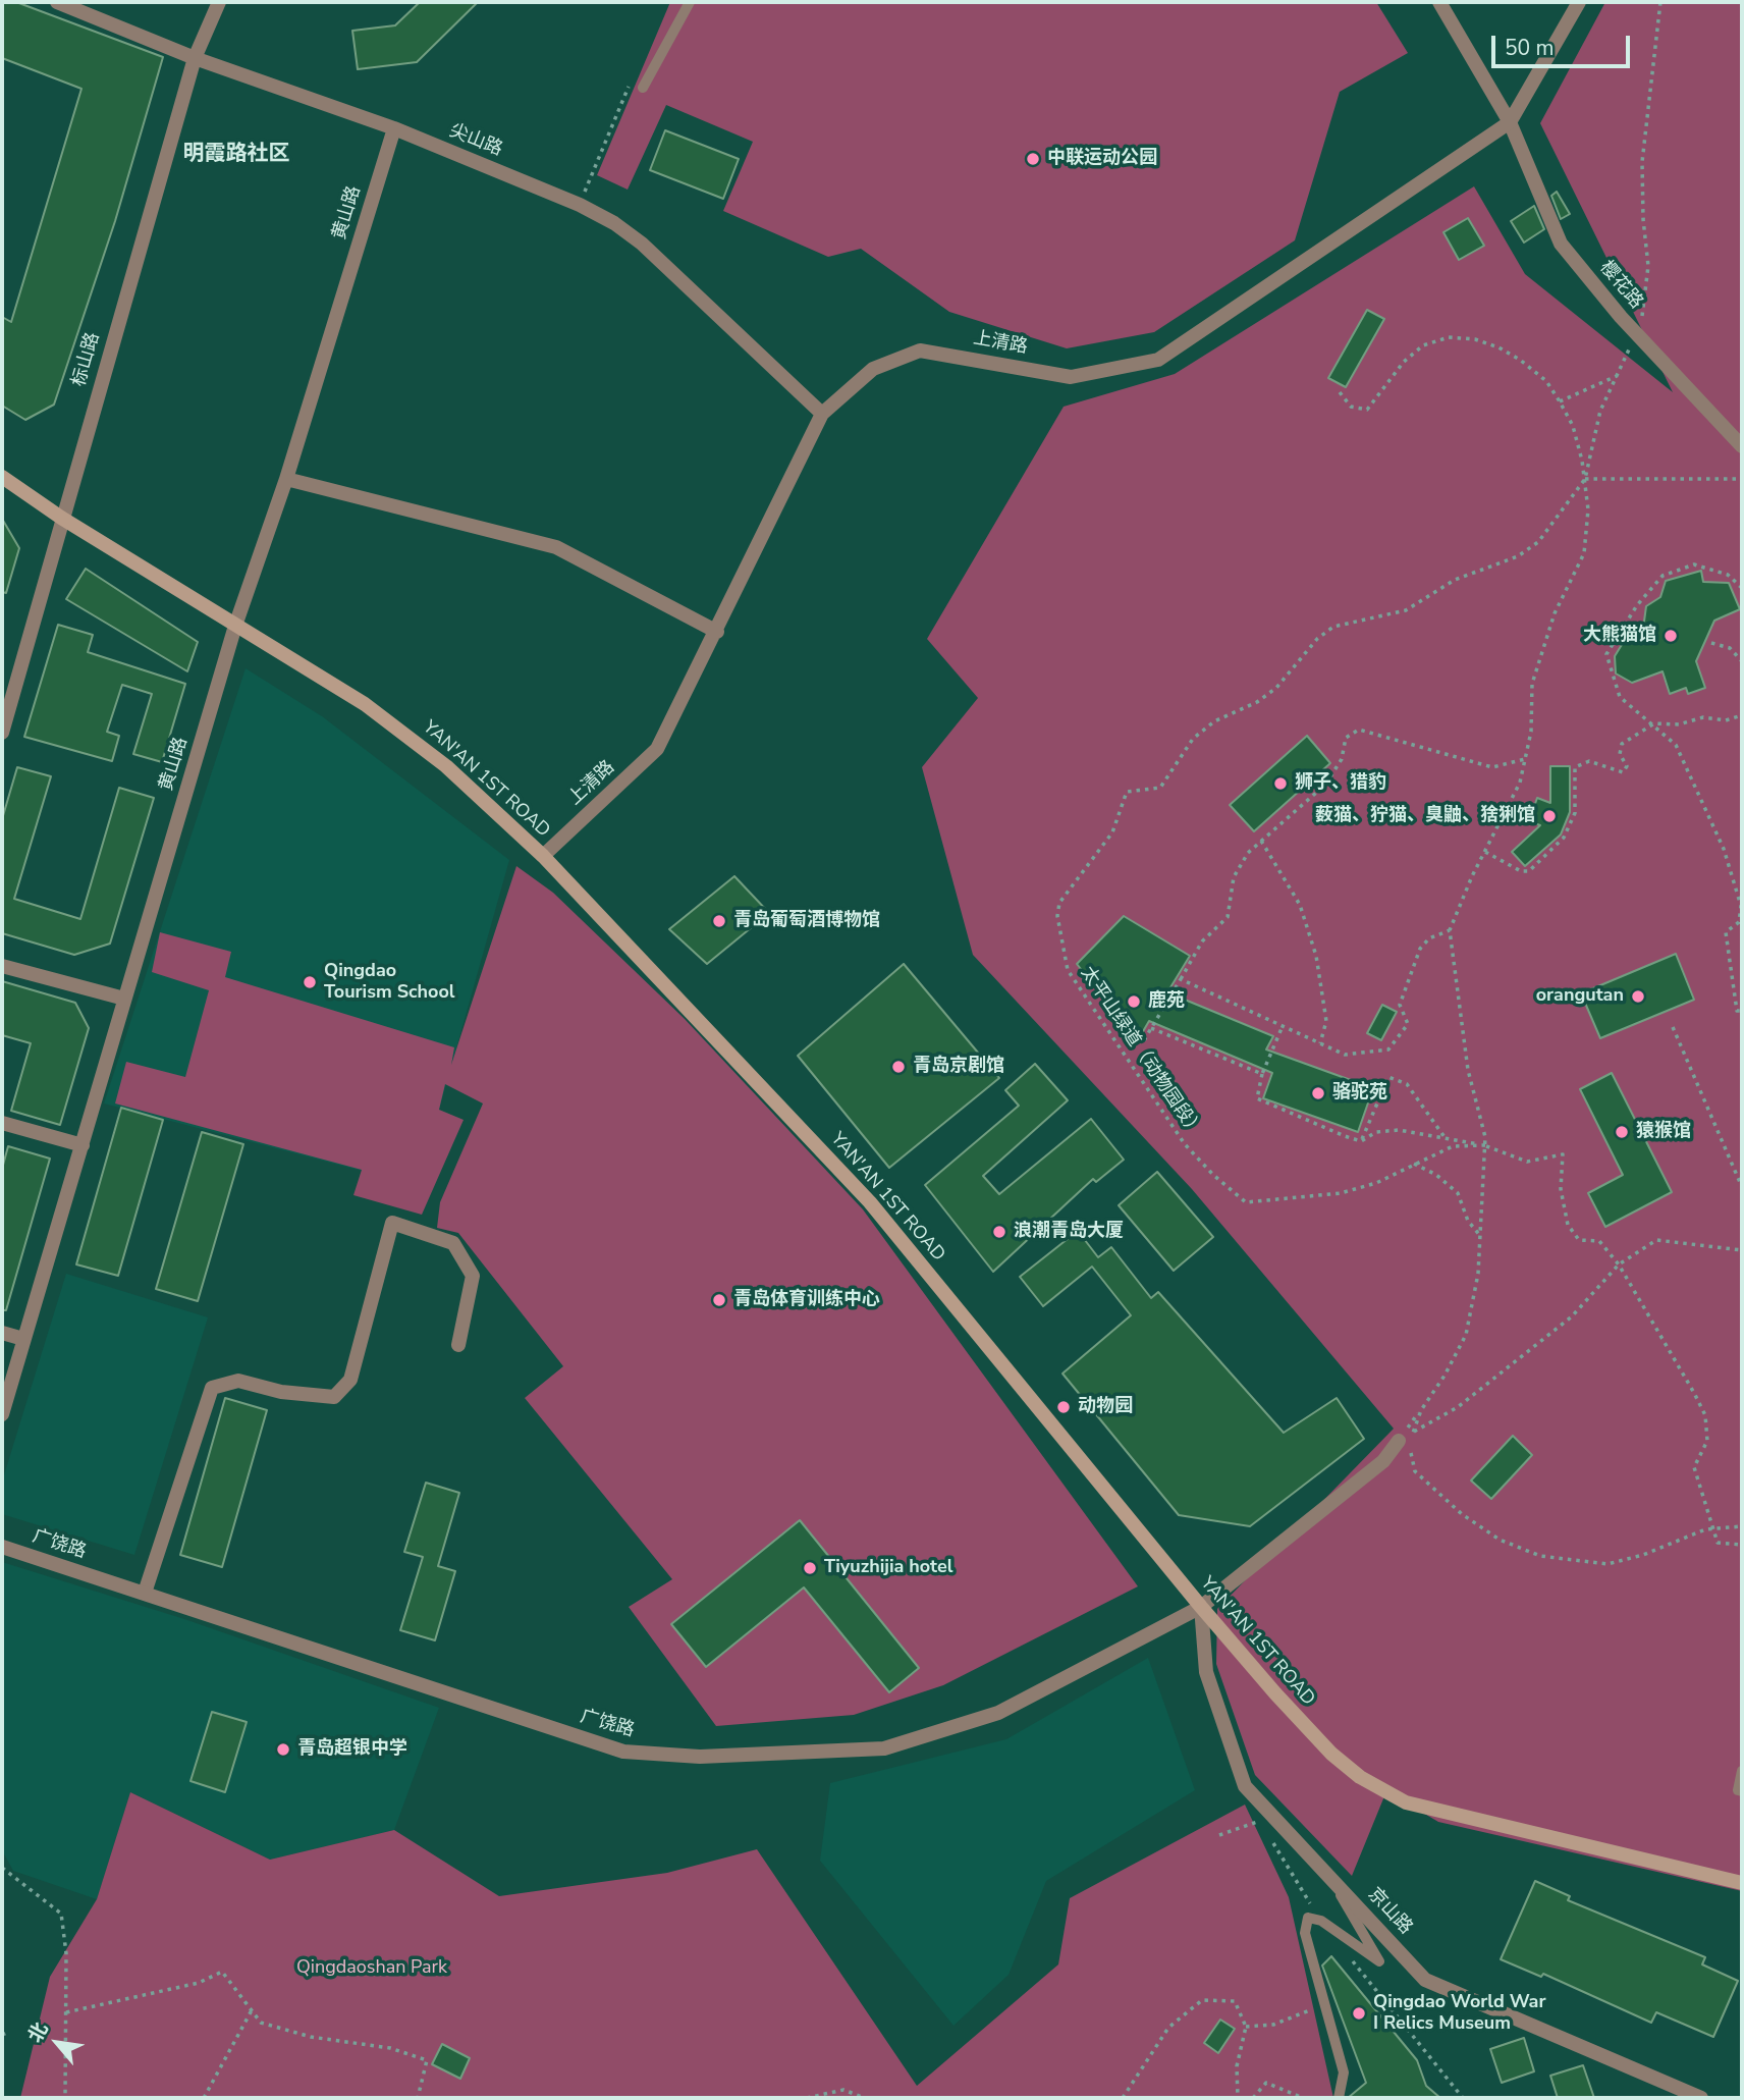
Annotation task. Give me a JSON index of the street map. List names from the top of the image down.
{
  "streets": {
    "main road": ["YAN'AN 1ST ROAD"],
    "street": [
      "尖山路",
      "黄山路",
      "樱花路",
      "上清路",
      "标山路",
      "广饶路",
      "京山路"
    ],
    "path": ["太平山绿道（动物园段）"]
  },
  "crossings": [
    ["尖山路", "黄山路"],
    ["尖山路", "上清路"],
    ["尖山路", "标山路"],
    ["黄山路", "YAN'AN 1ST ROAD"],
    ["樱花路", "上清路"],
    ["樱花路", "太平山绿道（动物园段）"],
    ["上清路", "YAN'AN 1ST ROAD"],
    ["标山路", "YAN'AN 1ST ROAD"],
    ["YAN'AN 1ST ROAD", "广饶路"],
    ["YAN'AN 1ST ROAD", "京山路"],
    ["广饶路", "京山路"]
  ],
  "districts": ["明霞路社区"],
  "parks": ["Qingdaoshan Park"],
  "places": [
    "中联运动公园",
    "大熊猫馆",
    "狮子、猎豹",
    "薮猫、狞猫、臭鼬、猞猁馆",
    "青岛葡萄酒博物馆",
    "Qingdao Tourism School",
    "orangutan",
    "鹿苑",
    "青岛京剧馆",
    "骆驼苑",
    "猿猴馆",
    "浪潮青岛大厦",
    "青岛体育训练中心",
    "动物园",
    "Tiyuzhijia hotel",
    "青岛超银中学",
    "Qingdao World War I Relics Museum"
  ],
  "scale_bar": "50 m",
  "north": "top left"
}
